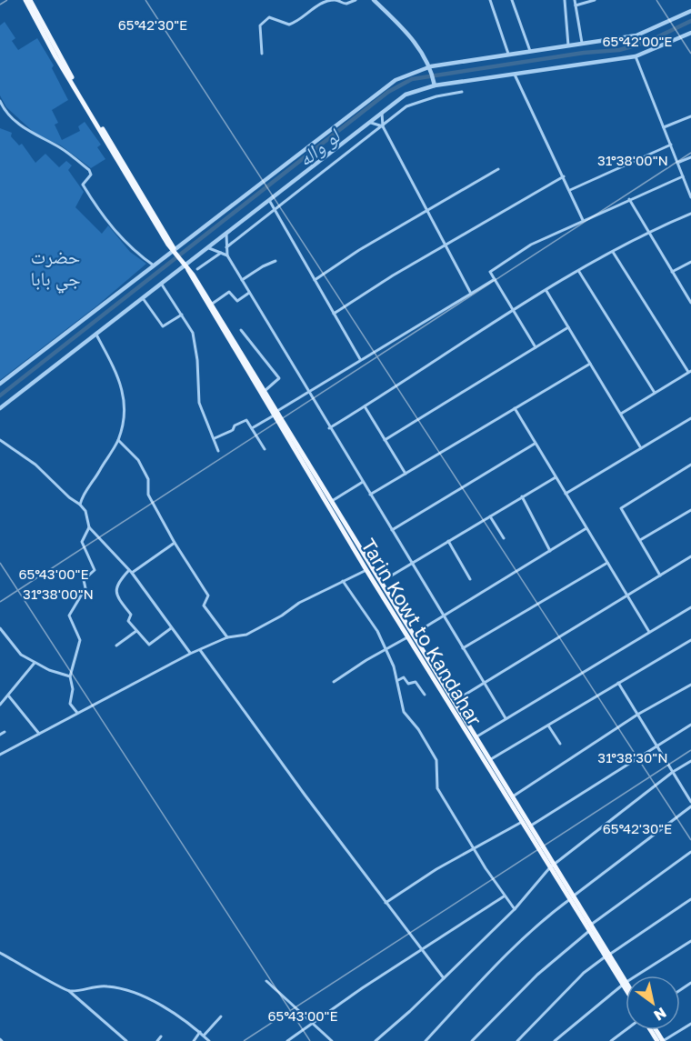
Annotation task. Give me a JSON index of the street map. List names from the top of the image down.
{
  "streets": {
    "main road": ["Tarin Kowt to Kandahar"]
  },
  "water": ["لو واله"],
  "parks": ["حضرت جي بابا"],
  "north": "bottom right",
  "coordinates": [
    "65°42'30\"E",
    "65°42'00\"E",
    "31°38'00\"N",
    "65°43'00\"E",
    "31°38'30\"N"
  ]
}
